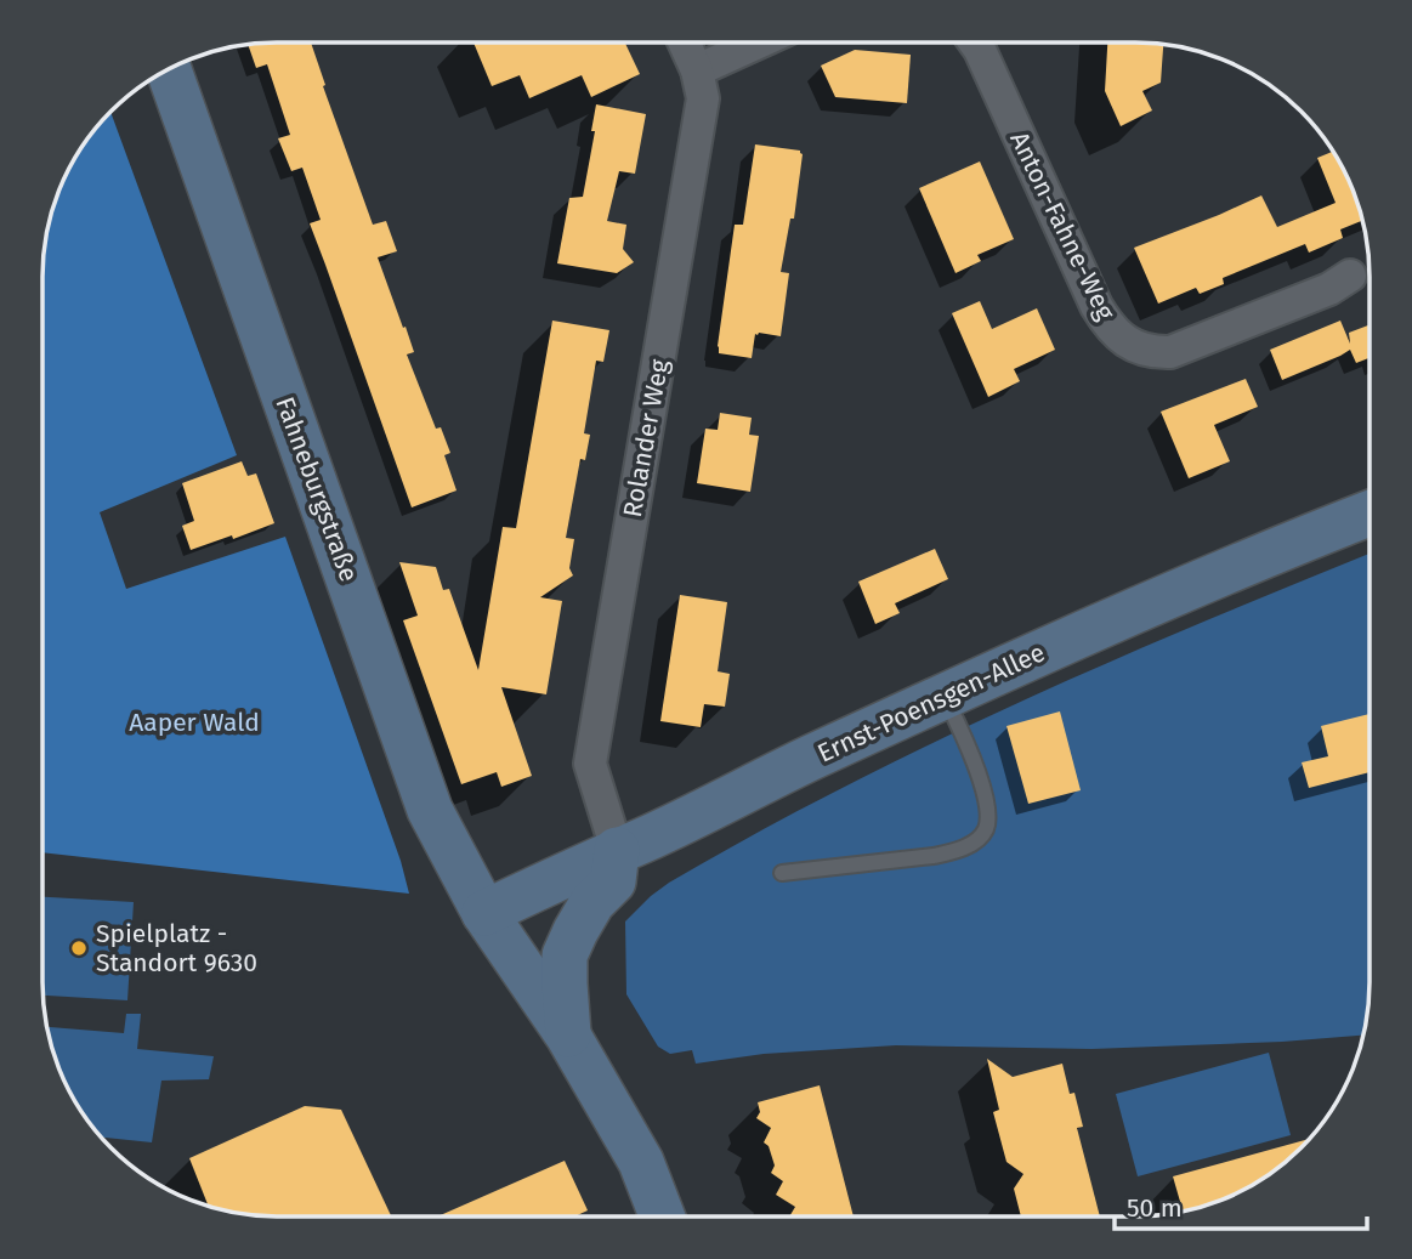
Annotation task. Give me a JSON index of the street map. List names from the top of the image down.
{
  "streets": {
    "street": [
      "Anton-Fahne-Weg",
      "Rolander Weg",
      "Fahneburgstraße",
      "Ernst-Poensgen-Allee"
    ]
  },
  "crossings": [
    ["Rolander Weg", "Ernst-Poensgen-Allee"],
    ["Fahneburgstraße", "Ernst-Poensgen-Allee"]
  ],
  "parks": ["Aaper Wald"],
  "places": ["Spielplatz - Standort 9630"],
  "scale_bar": "50 m"
}
